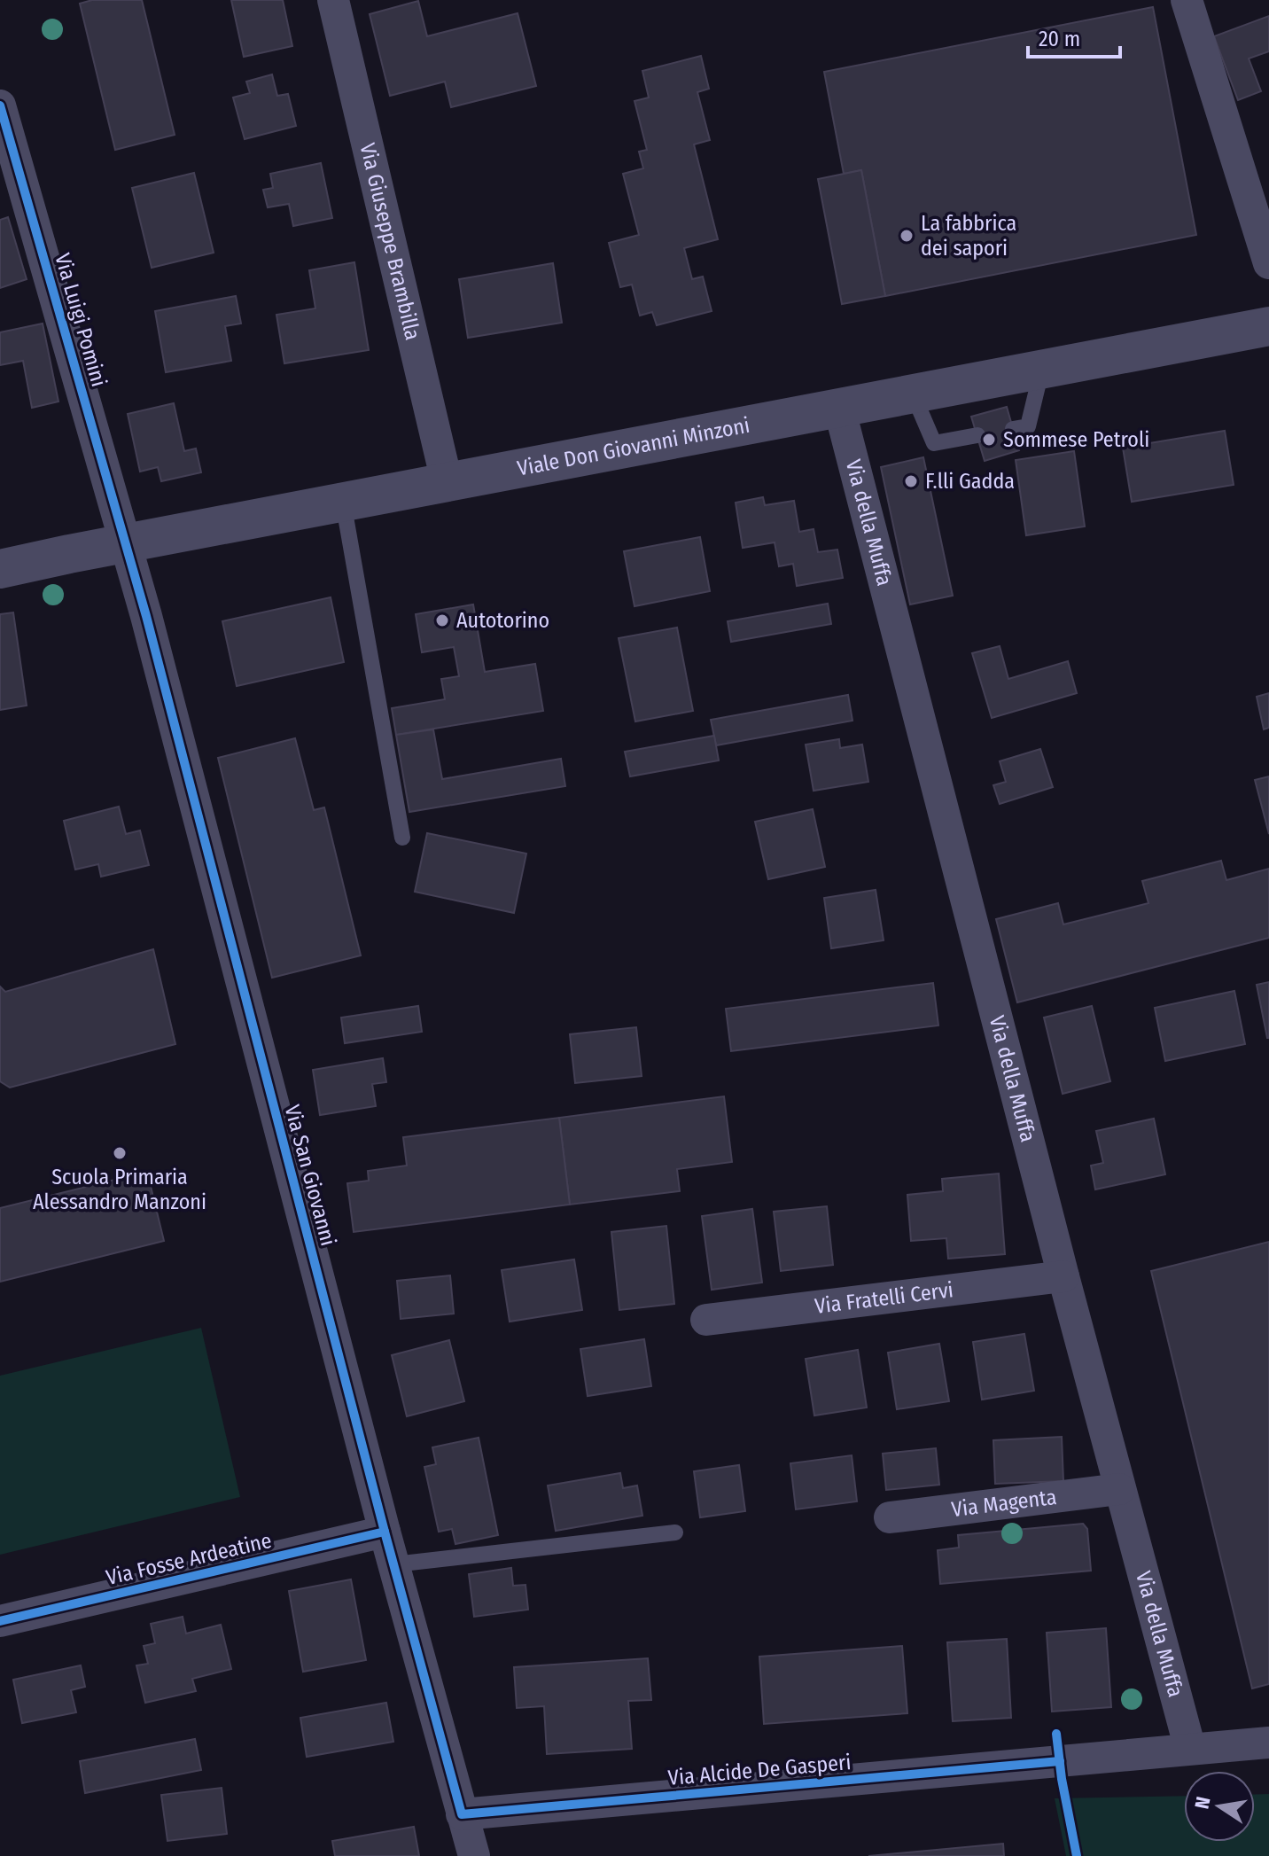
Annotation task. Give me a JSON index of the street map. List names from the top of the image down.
{
  "streets": {
    "street": [
      "Via Giuseppe Brambilla",
      "Via Luigi Pomini",
      "Viale Don Giovanni Minzoni",
      "Via della Muffa",
      "Via San Giovanni",
      "Via Fratelli Cervi",
      "Via Magenta",
      "Via Fosse Ardeatine",
      "Via Alcide De Gasperi"
    ]
  },
  "crossings": [
    ["Via Giuseppe Brambilla", "Viale Don Giovanni Minzoni"],
    ["Via Luigi Pomini", "Viale Don Giovanni Minzoni"],
    ["Via Luigi Pomini", "Via San Giovanni"],
    ["Viale Don Giovanni Minzoni", "Via della Muffa"],
    ["Viale Don Giovanni Minzoni", "Via San Giovanni"],
    ["Via della Muffa", "Via Fratelli Cervi"],
    ["Via della Muffa", "Via Magenta"],
    ["Via della Muffa", "Via Alcide De Gasperi"],
    ["Via San Giovanni", "Via Fosse Ardeatine"],
    ["Via San Giovanni", "Via Alcide De Gasperi"]
  ],
  "places": [
    "La fabbrica dei sapori",
    "Sommese Petroli",
    "F.lli Gadda",
    "Autotorino",
    "Scuola Primaria Alessandro Manzoni"
  ],
  "scale_bar": "20 m",
  "north": "left"
}
